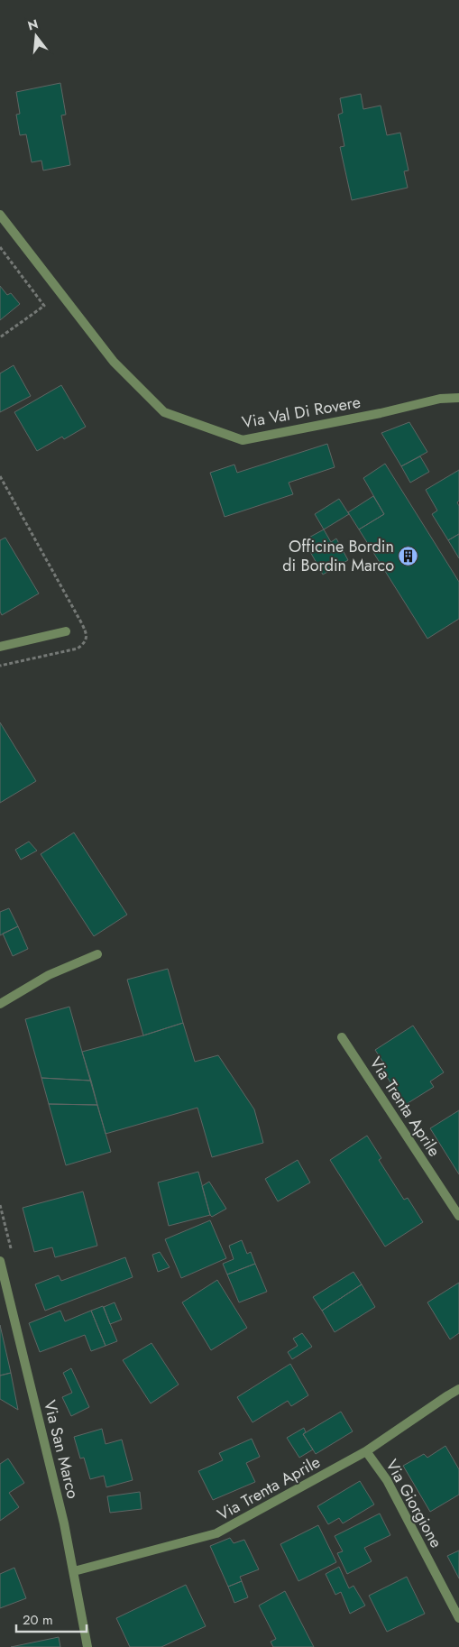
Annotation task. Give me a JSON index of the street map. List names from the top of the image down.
{
  "streets": {
    "street": [
      "Via Val Di Rovere",
      "Via Trenta Aprile",
      "Via San Marco",
      "Via Giorgione"
    ]
  },
  "crossings": [
    ["Via Trenta Aprile", "Via San Marco"],
    ["Via Trenta Aprile", "Via Giorgione"]
  ],
  "places": {
    "building": ["Officine Bordin di Bordin Marco"]
  },
  "scale_bar": "20 m",
  "north": "top"
}
